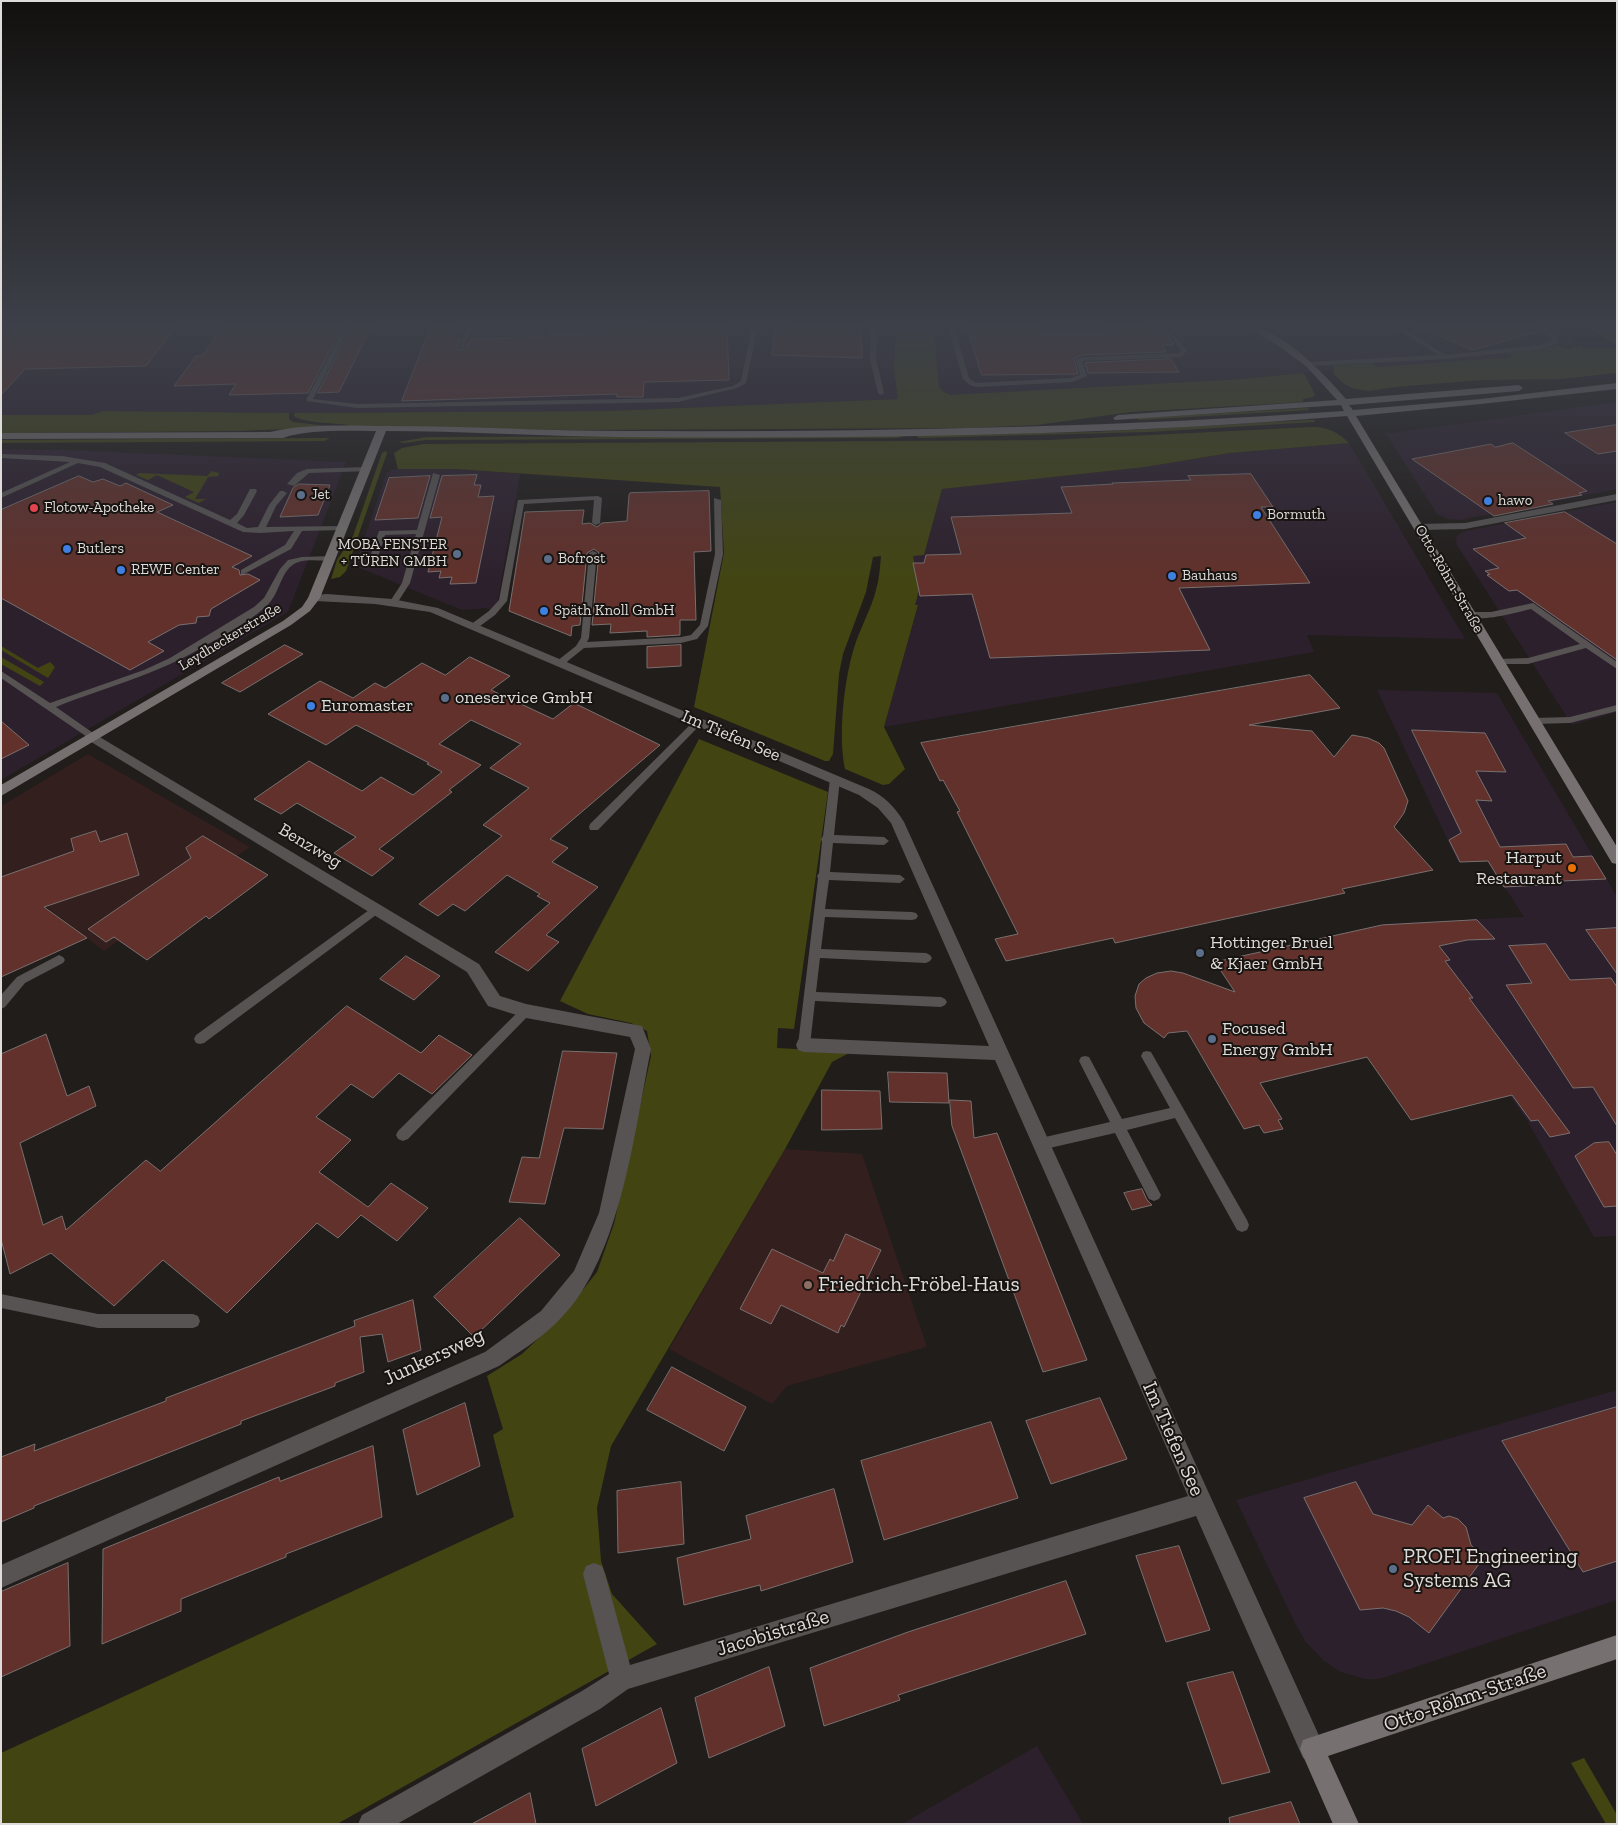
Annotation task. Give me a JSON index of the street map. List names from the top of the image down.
{
  "streets": {
    "main road": ["Otto-Röhm-Straße", "Leydheckerstraße", "Im Tiefen See"],
    "street": ["Benzweg", "Junkersweg", "Jacobistraße"]
  },
  "crossings": [
    ["Otto-Röhm-Straße", "Im Tiefen See"],
    ["Leydheckerstraße", "Im Tiefen See"],
    ["Leydheckerstraße", "Benzweg"],
    ["Im Tiefen See", "Jacobistraße"],
    ["Benzweg", "Junkersweg"]
  ],
  "places": [
    "Jet",
    "hawo",
    "Flotow-Apotheke",
    "Bormuth",
    "Butlers",
    "MOBA FENSTER + TÜREN GMBH",
    "Bofrost",
    "REWE Center",
    "Bauhaus",
    "Späth Knoll GmbH",
    "oneservice GmbH",
    "Euromaster",
    "Harput Restaurant",
    "Hottinger Bruel & Kjaer GmbH",
    "Focused Energy GmbH",
    "Friedrich-Fröbel-Haus",
    "PROFI Engineering Systems AG"
  ]
}
